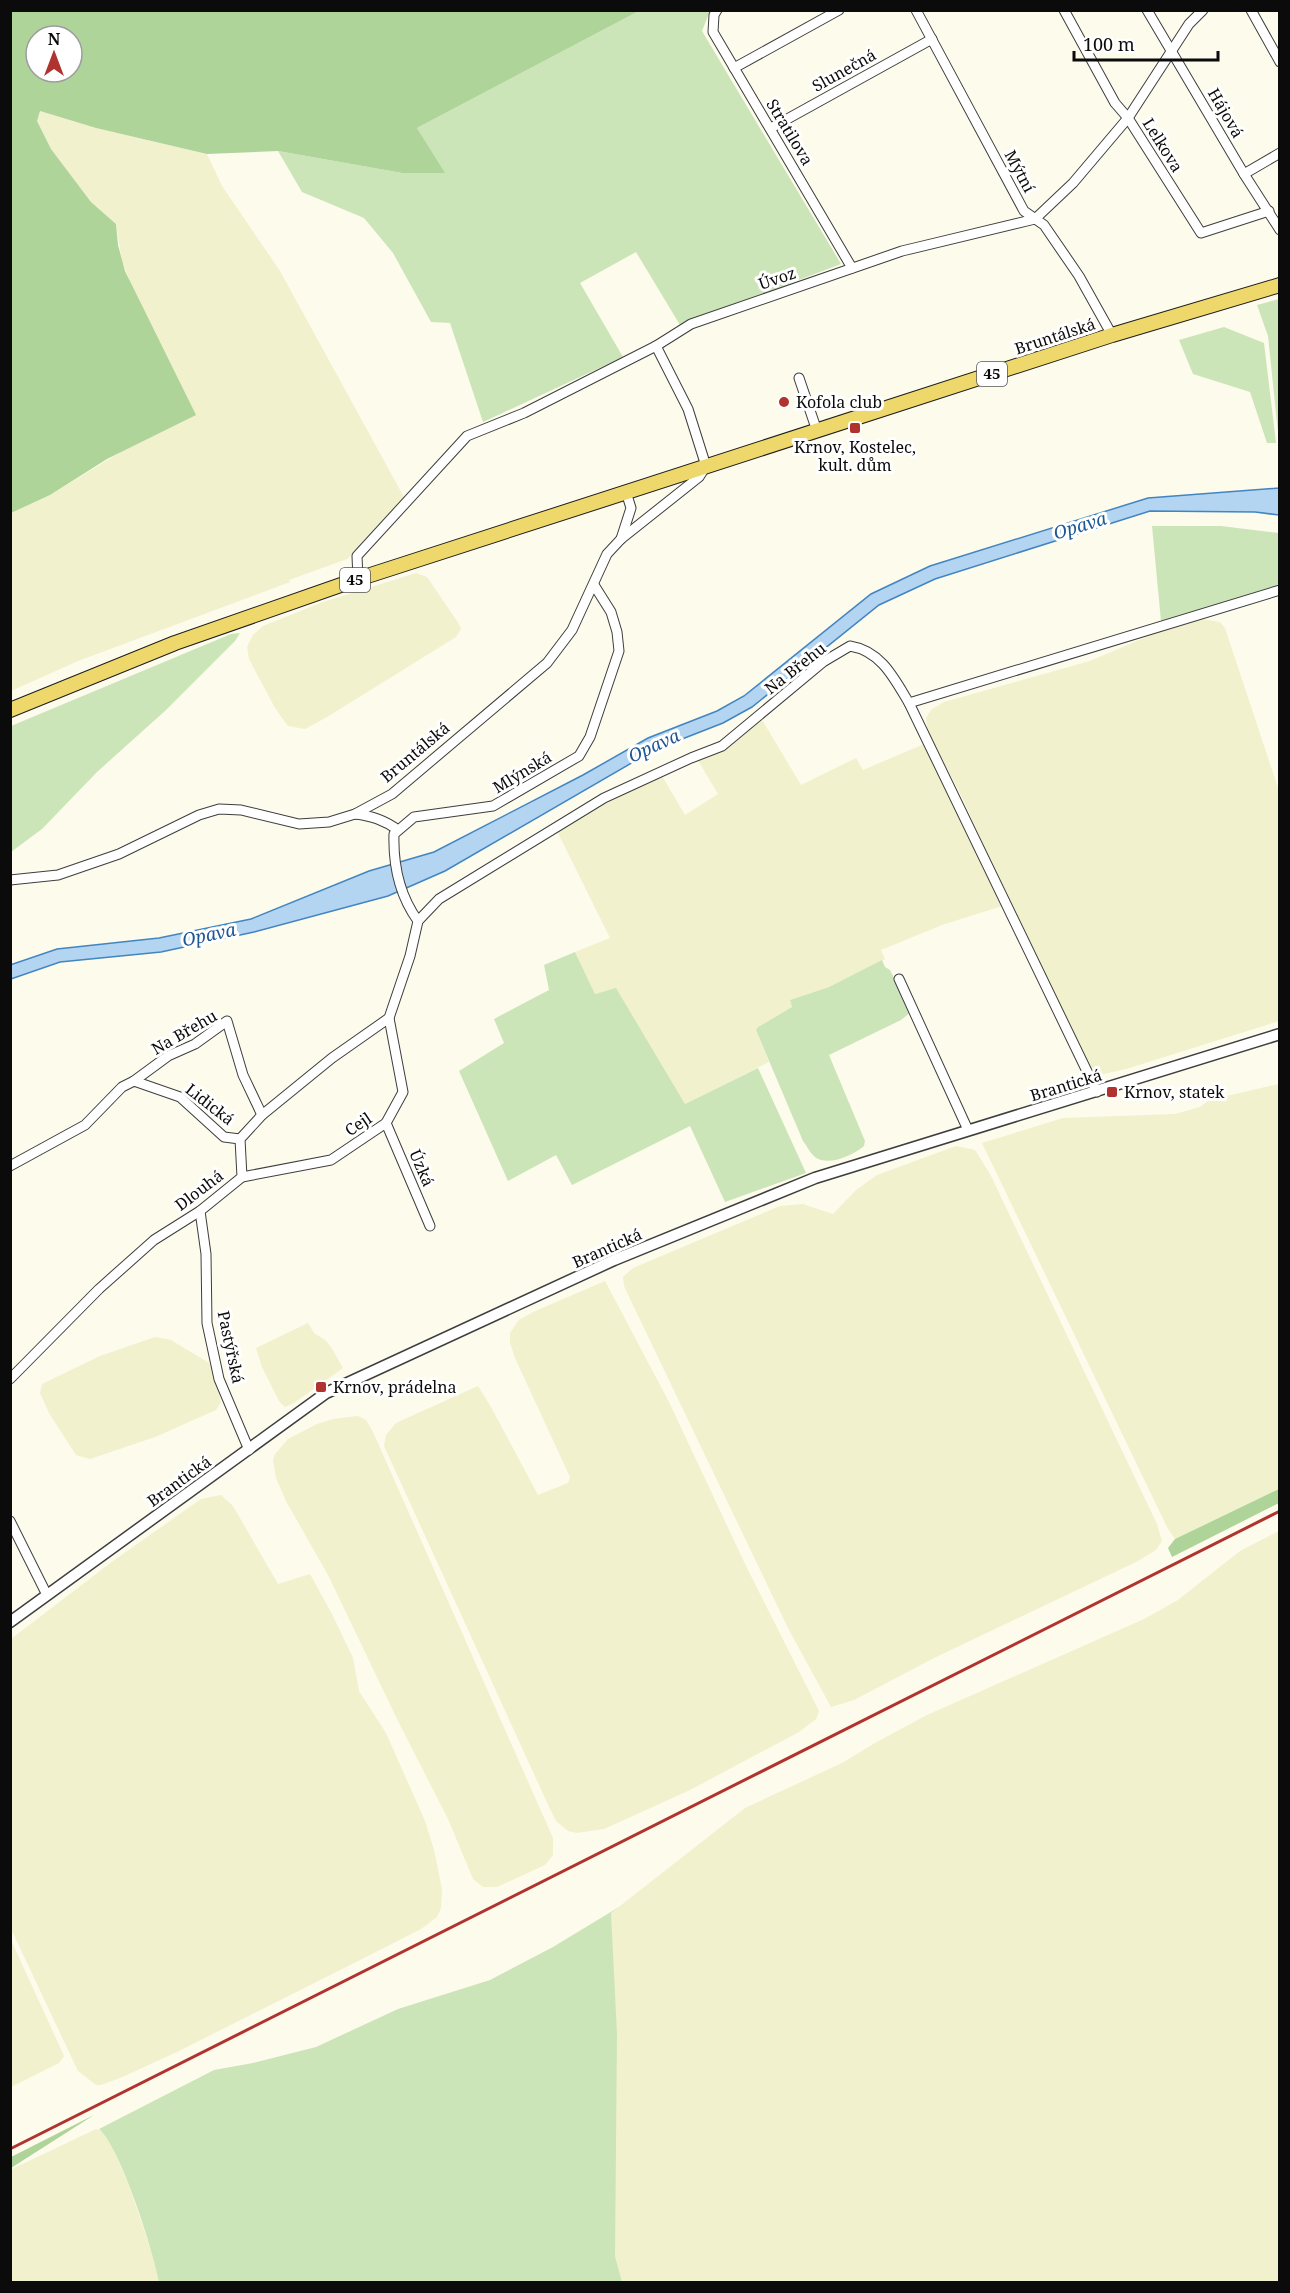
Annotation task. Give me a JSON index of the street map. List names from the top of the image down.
{
  "streets": {
    "main road": ["Bruntálská", "45"],
    "street": [
      "Slunečná",
      "Hájová",
      "Stratilova",
      "Lelkova",
      "Mýtní",
      "Úvoz",
      "Na Břehu",
      "Mlýnská",
      "Brantická",
      "Lidická",
      "Cejl",
      "Úzká",
      "Dlouhá",
      "Pastýřská"
    ]
  },
  "crossings": [
    ["Slunečná", "Stratilova"],
    ["Slunečná", "Mýtní"],
    ["Hájová", "Lelkova"],
    ["Stratilova", "Úvoz"],
    ["Mýtní", "Úvoz"],
    ["Mýtní", "Bruntálská"],
    ["Úvoz", "Bruntálská"],
    ["Bruntálská", "Mlýnská"],
    ["Na Břehu", "Lidická"],
    ["Brantická", "Pastýřská"],
    ["Lidická", "Dlouhá"],
    ["Cejl", "Úzká"],
    ["Cejl", "Dlouhá"],
    ["Dlouhá", "Pastýřská"]
  ],
  "water": ["Opava"],
  "places": {
    "other": ["Kofola club"],
    "transit": ["Krnov, Kostelec, kult. dům", "Krnov, statek", "Krnov, prádelna"]
  },
  "scale_bar": "100 m",
  "north": "top"
}
